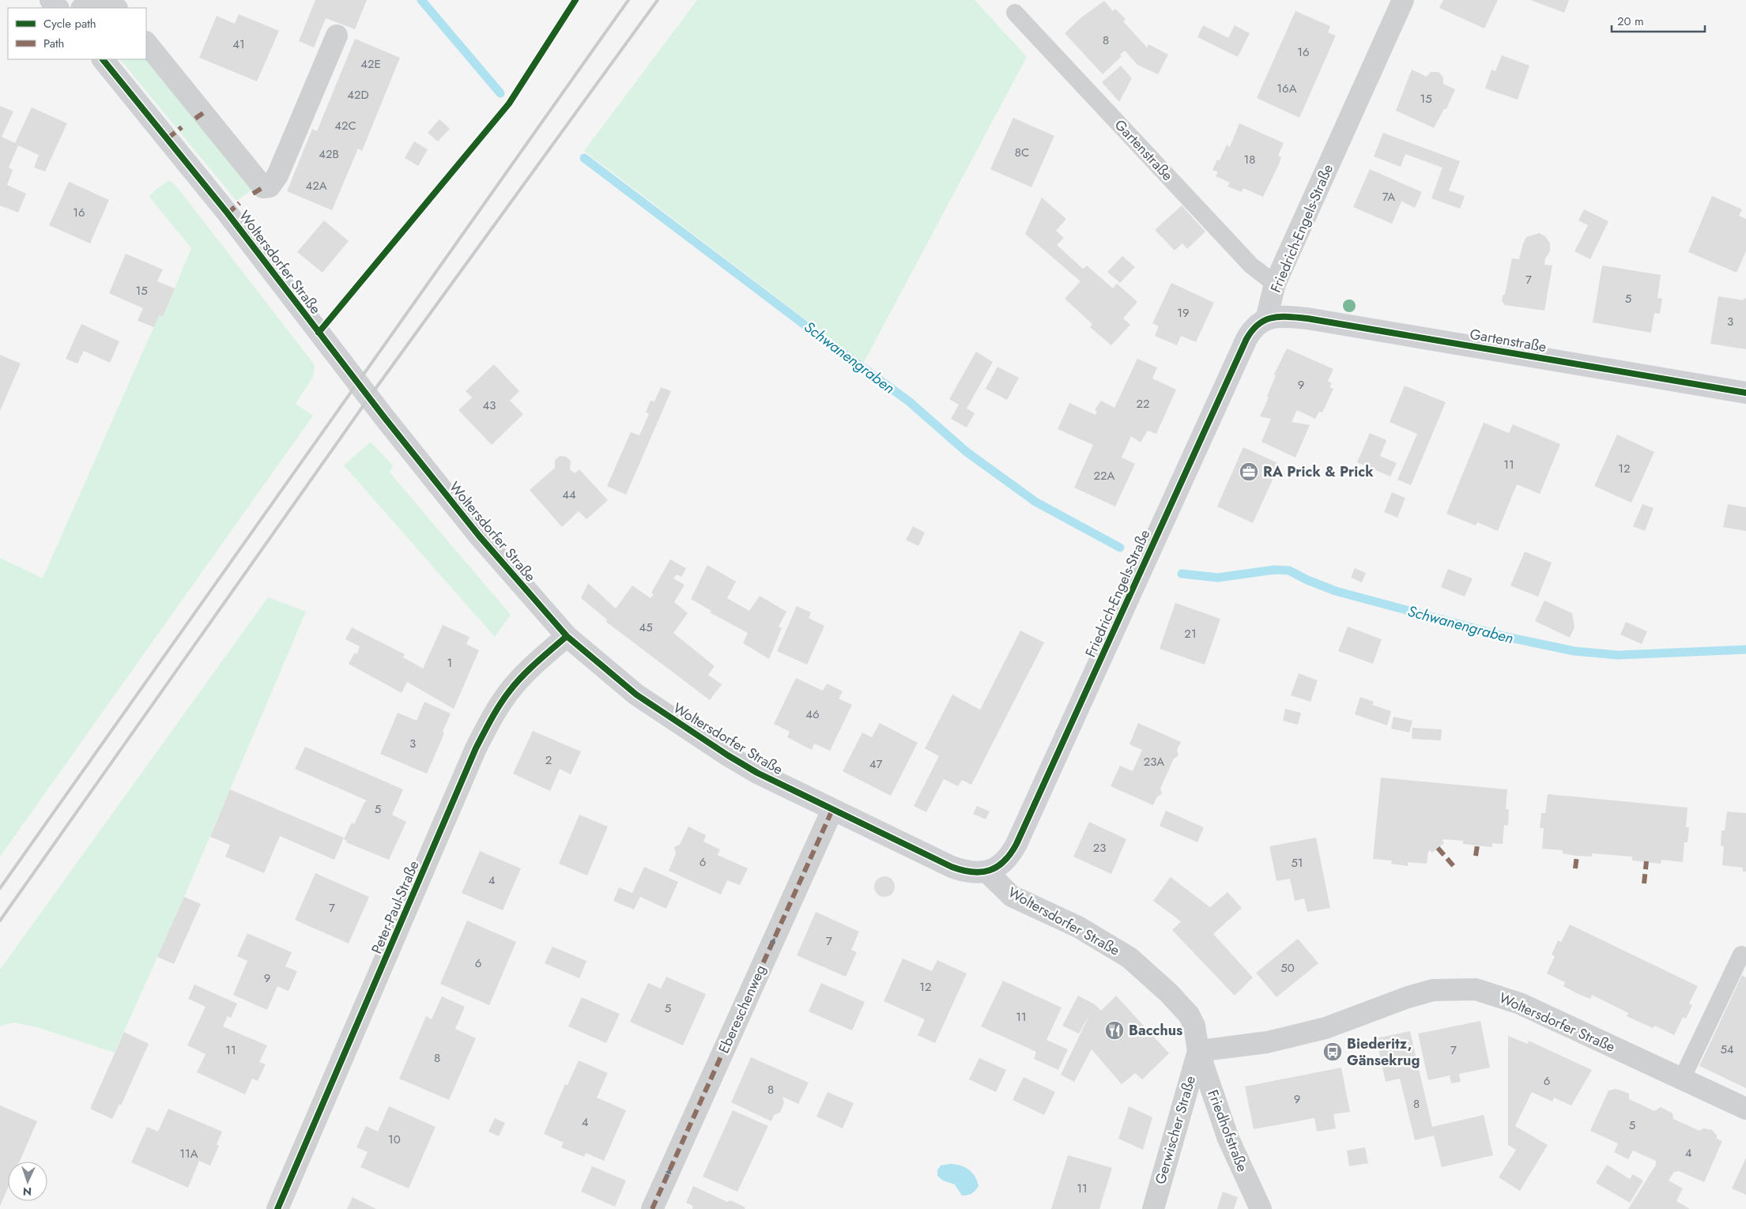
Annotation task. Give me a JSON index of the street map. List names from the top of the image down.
{
  "streets": {
    "street": [
      "Gartenstraße",
      "Friedrich-Engels-Straße",
      "Woltersdorfer Straße",
      "Peter-Paul-Straße",
      "Ebereschenweg",
      "Gerwischer Straße",
      "Friedhofstraße"
    ]
  },
  "crossings": [
    ["Gartenstraße", "Friedrich-Engels-Straße"],
    ["Friedrich-Engels-Straße", "Woltersdorfer Straße"],
    ["Woltersdorfer Straße", "Peter-Paul-Straße"],
    ["Woltersdorfer Straße", "Ebereschenweg"],
    ["Woltersdorfer Straße", "Gerwischer Straße"],
    ["Woltersdorfer Straße", "Friedhofstraße"],
    ["Gerwischer Straße", "Friedhofstraße"]
  ],
  "one_way": ["Ebereschenweg"],
  "water": ["Schwanengraben"],
  "places": {
    "office": ["RA Prick & Prick"],
    "restaurant": ["Bacchus"],
    "bus stop": ["Biederitz, Gänsekrug"]
  },
  "house_numbers": [
    "8",
    "41",
    "16",
    "42E",
    "16A",
    "42D",
    "15",
    "42C",
    "8C",
    "42B",
    "18",
    "42A",
    "7A",
    "16",
    "7",
    "15",
    "5",
    "19",
    "3",
    "9",
    "22",
    "43",
    "11",
    "12",
    "22A",
    "44",
    "45",
    "21",
    "1",
    "46",
    "3",
    "2",
    "23A",
    "47",
    "5",
    "23",
    "6",
    "51",
    "4",
    "7",
    "7",
    "6",
    "50",
    "9",
    "12",
    "5",
    "11",
    "54",
    "11",
    "7",
    "8",
    "6",
    "8",
    "9",
    "8",
    "4",
    "5",
    "10",
    "4",
    "11A",
    "11"
  ],
  "legend": ["Cycle path", "Path"],
  "scale_bar": "20 m",
  "north": "bottom"
}
